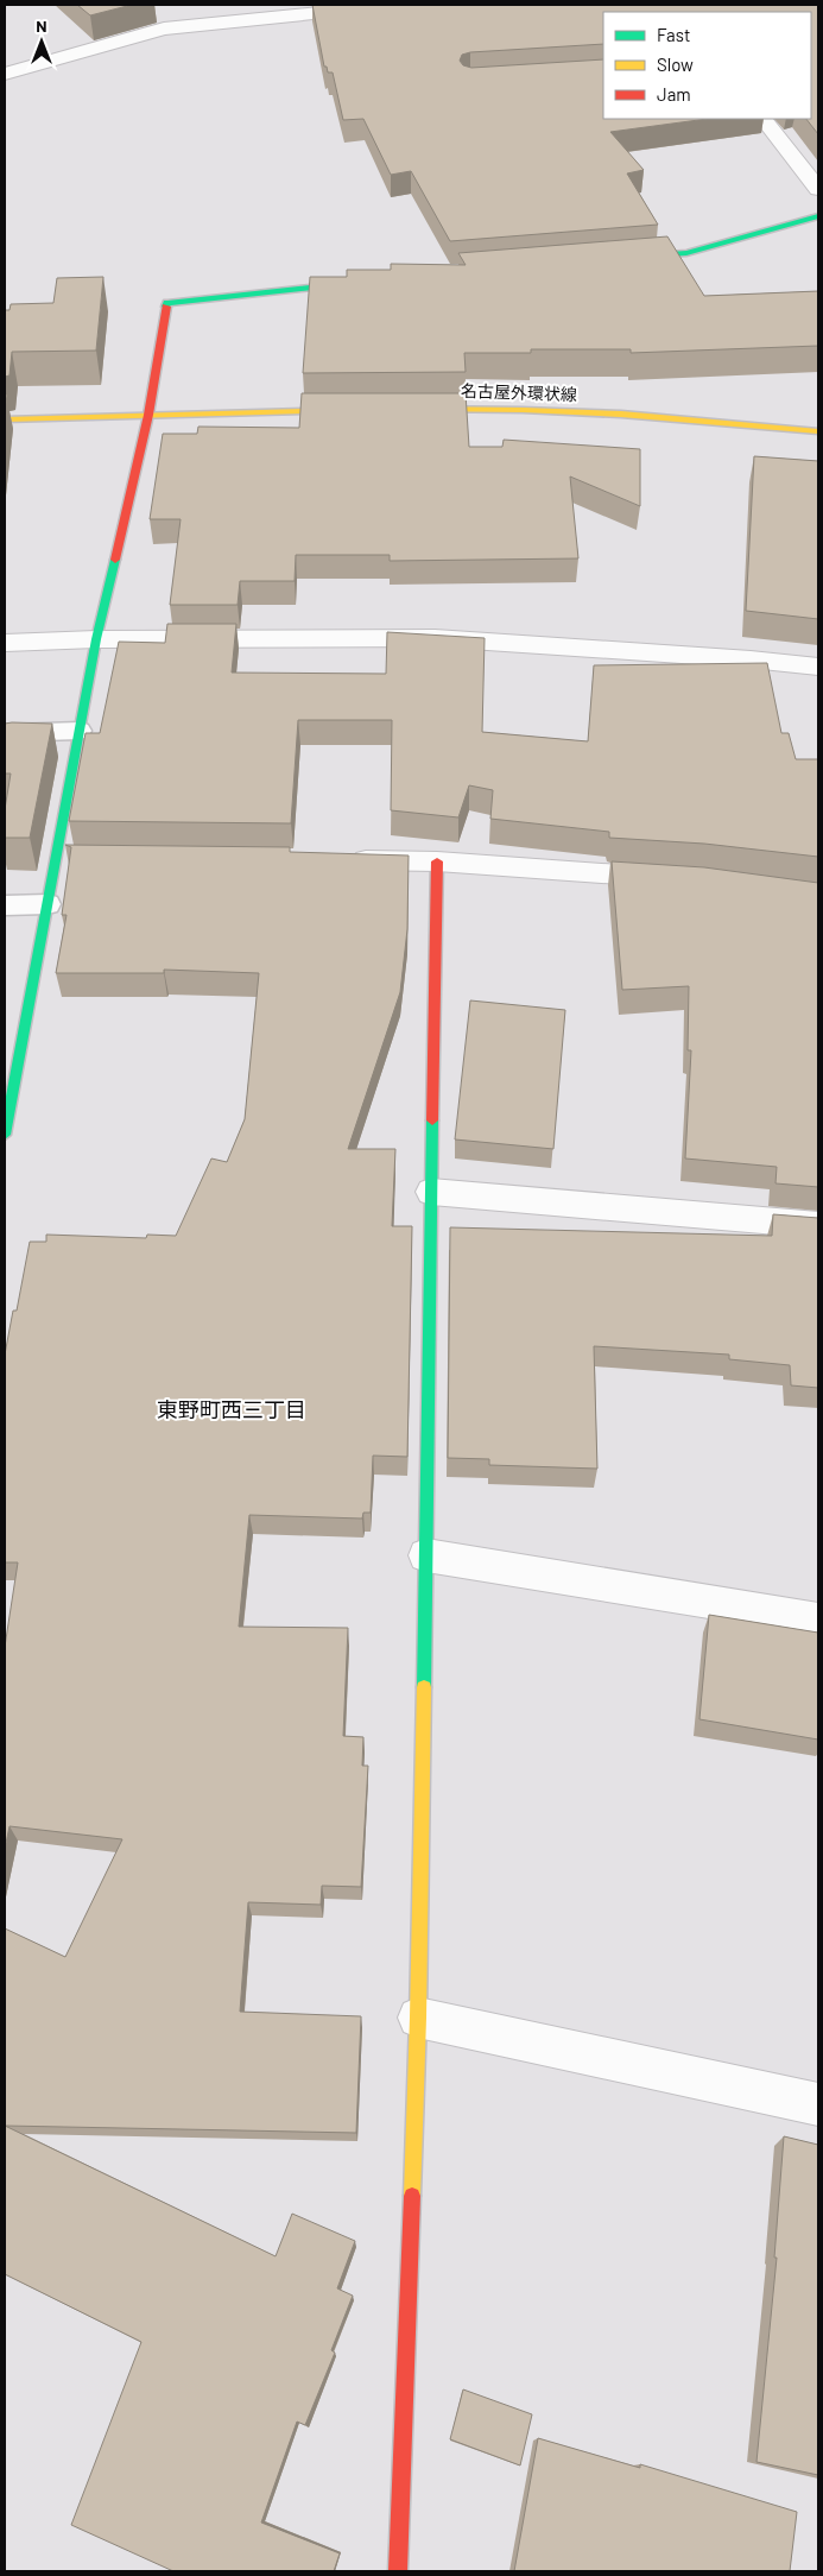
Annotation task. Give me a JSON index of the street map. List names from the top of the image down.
{
  "streets": {
    "street": ["名古屋外環状線"]
  },
  "districts": ["東野町西三丁目"],
  "legend": ["Fast", "Slow", "Jam"],
  "north": "top"
}
